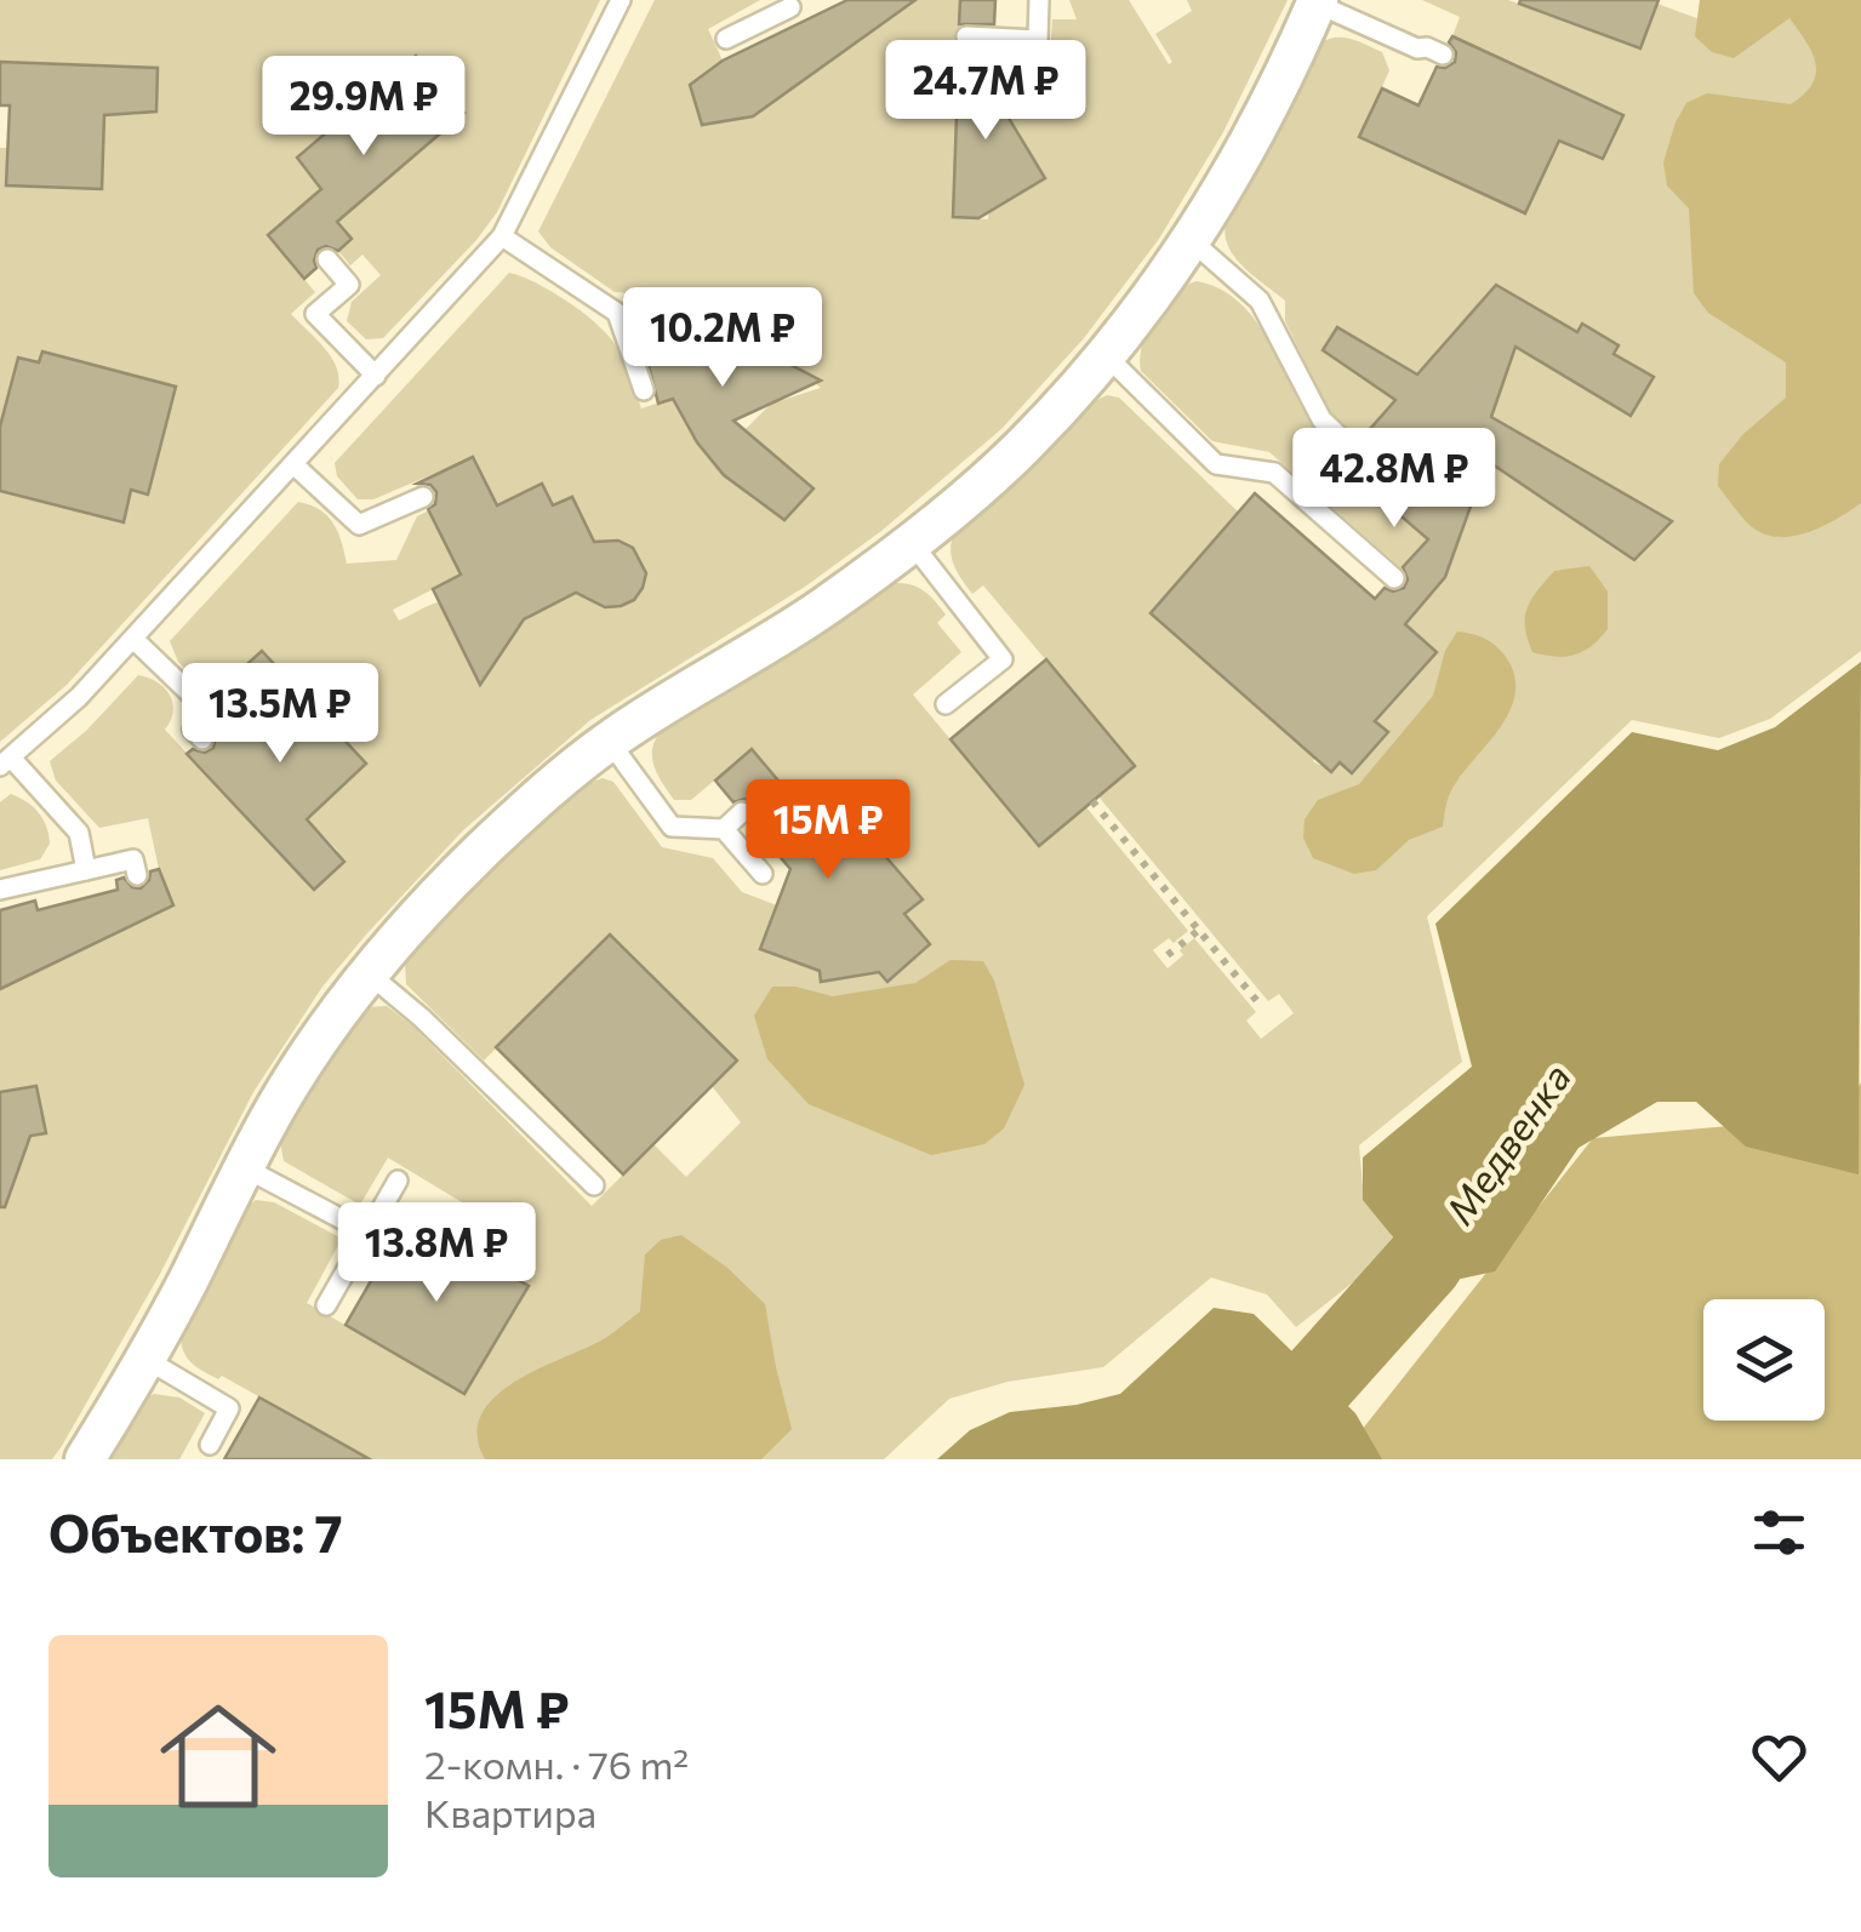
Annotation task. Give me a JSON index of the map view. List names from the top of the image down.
{
  "water": ["Медвенка"],
  "page": {
    "price": [
      "24.7M ₽",
      "29.9M ₽",
      "10.2M ₽",
      "42.8M ₽",
      "13.5M ₽",
      "15M ₽",
      "13.8M ₽"
    ],
    "heading": "Объектов: 7",
    "list": [
      {
        "name": "15M ₽",
        "note": "2-комн. · 76 m² · Квартира"
      }
    ]
  }
}
